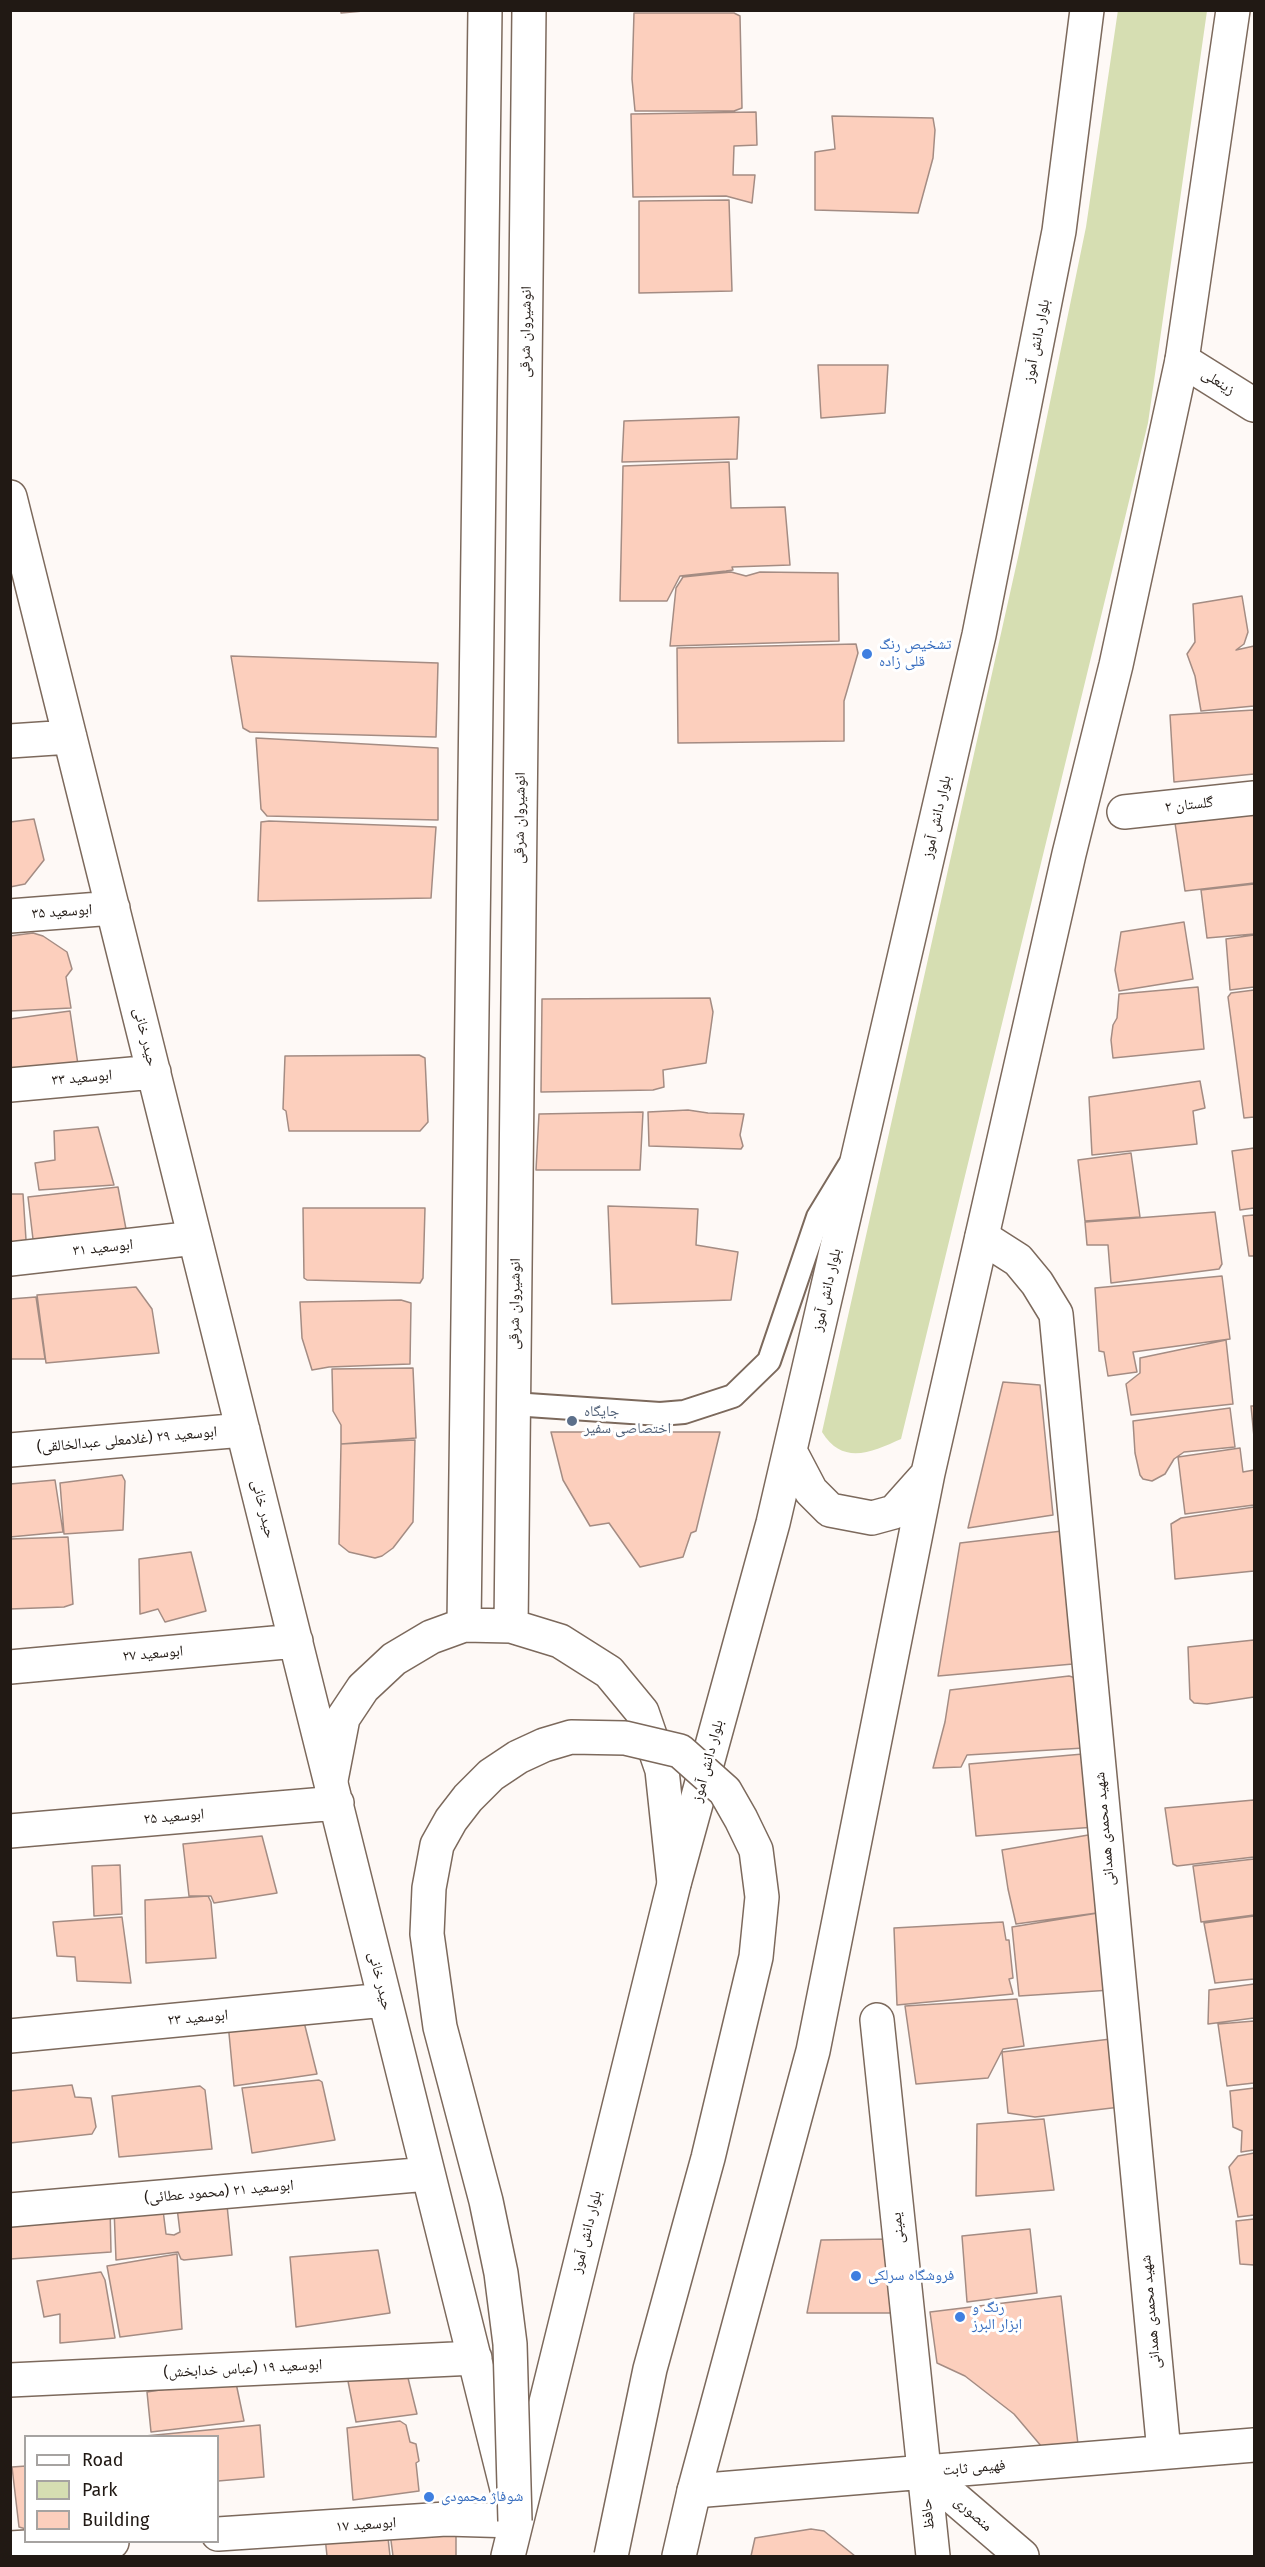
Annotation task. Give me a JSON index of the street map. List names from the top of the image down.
{
  "streets": {
    "street": [
      "انوشیروان شرقی",
      "بلوار دانش آموز",
      "زینعلی",
      "گلستان ۲",
      "ابوسعید ۳۵",
      "حیدر خانی",
      "ابوسعید ۳۳",
      "ابوسعید ۳۱",
      "ابوسعید ۲۹ (غلامعلی عبدالخالقی)",
      "ابوسعید ۲۷",
      "ابوسعید ۲۵",
      "شهید محمدی همدانی",
      "ابوسعید ۲۳",
      "ابوسعید ۲۱ (محمود عطائی)",
      "یمینی",
      "ابوسعید ۱۹ (عباس خدابخش)",
      "فهیمی ثابت",
      "حافظ",
      "منصوری",
      "ابوسعید ۱۷"
    ]
  },
  "crossings": [
    ["بلوار دانش آموز", "حیدر خانی"],
    ["بلوار دانش آموز", "ابوسعید ۱۷"],
    ["ابوسعید ۳۵", "حیدر خانی"],
    ["حیدر خانی", "ابوسعید ۳۳"],
    ["حیدر خانی", "ابوسعید ۳۱"],
    ["حیدر خانی", "ابوسعید ۲۹ (غلامعلی عبدالخالقی)"],
    ["حیدر خانی", "ابوسعید ۲۷"],
    ["حیدر خانی", "ابوسعید ۲۵"],
    ["حیدر خانی", "ابوسعید ۲۳"],
    ["حیدر خانی", "ابوسعید ۲۱ (محمود عطائی)"],
    ["حیدر خانی", "ابوسعید ۱۹ (عباس خدابخش)"],
    ["حیدر خانی", "ابوسعید ۱۷"],
    ["شهید محمدی همدانی", "فهیمی ثابت"],
    ["یمینی", "فهیمی ثابت"],
    ["یمینی", "حافظ"],
    ["یمینی", "منصوری"],
    ["فهیمی ثابت", "حافظ"],
    ["فهیمی ثابت", "منصوری"],
    ["حافظ", "منصوری"]
  ],
  "places": [
    "تشخیص رنگ قلی زاده",
    "جایگاه اختصاصی سفیر",
    "فروشگاه سرلکی",
    "رنگ و ابزار البرز",
    "شوفاژ محمودی"
  ],
  "legend": ["Road", "Park", "Building"]
}
